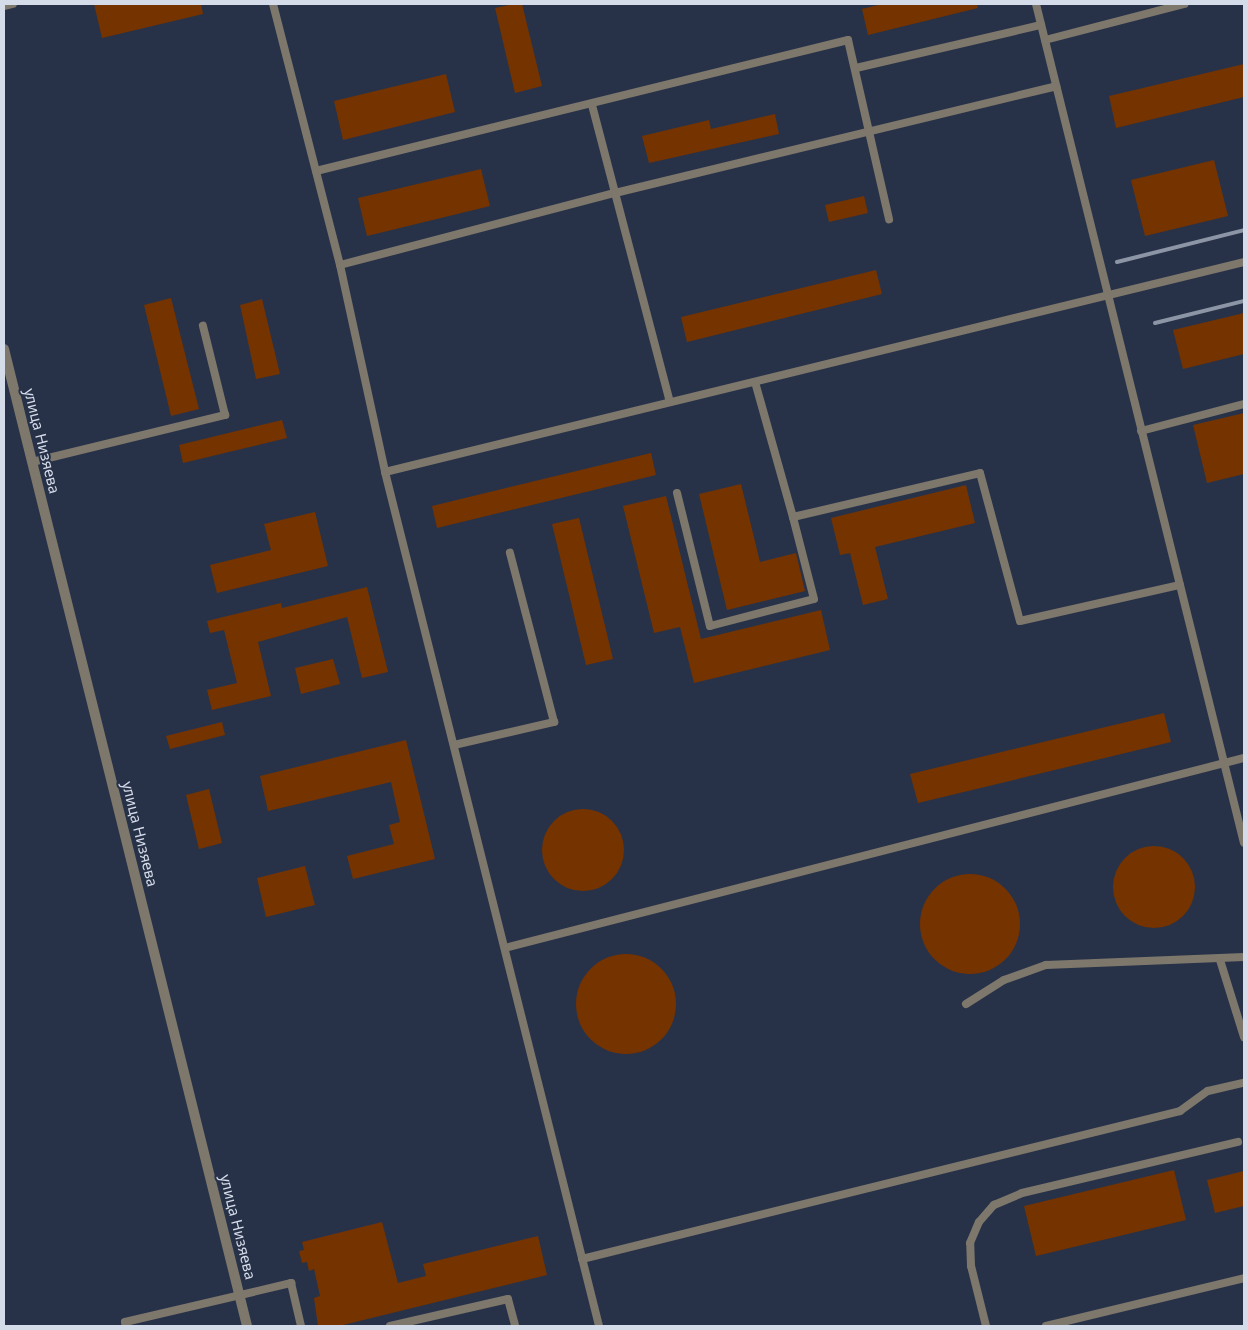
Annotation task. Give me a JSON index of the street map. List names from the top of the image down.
{
  "streets": {
    "street": ["улица Низяева"]
  }
}
